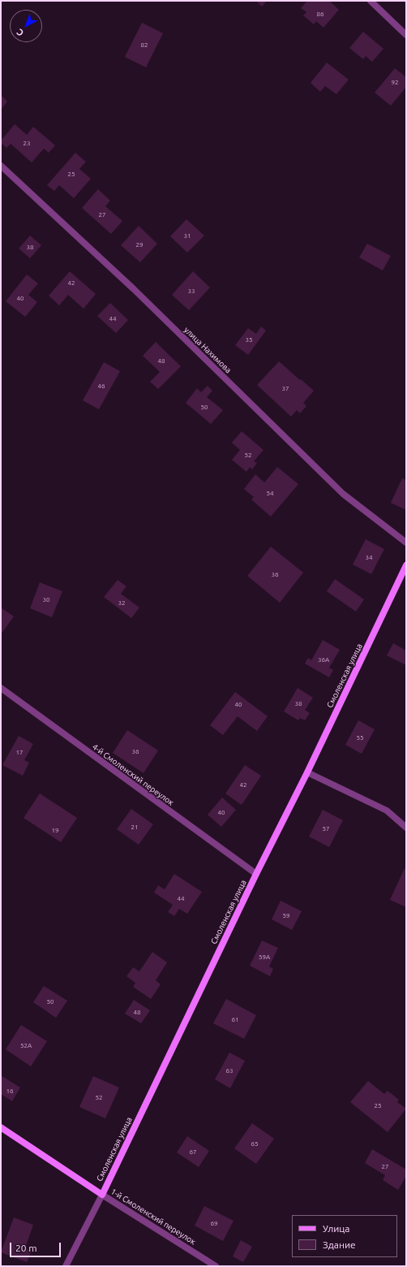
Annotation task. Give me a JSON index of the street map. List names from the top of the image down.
{
  "streets": {
    "street": [
      "улица Нахимова",
      "Смоленская улица",
      "4-й Смоленский переулок",
      "1-й Смоленский переулок"
    ]
  },
  "crossings": [
    ["Смоленская улица", "4-й Смоленский переулок"],
    ["Смоленская улица", "1-й Смоленский переулок"]
  ],
  "house_numbers": [
    "86",
    "82",
    "92",
    "23",
    "25",
    "27",
    "31",
    "29",
    "38",
    "42",
    "33",
    "40",
    "44",
    "35",
    "48",
    "46",
    "37",
    "50",
    "52",
    "54",
    "34",
    "36",
    "30",
    "32",
    "36А",
    "38",
    "40",
    "55",
    "36",
    "17",
    "42",
    "40",
    "21",
    "57",
    "19",
    "44",
    "59",
    "59А",
    "50",
    "48",
    "61",
    "52А",
    "63",
    "16",
    "52",
    "25",
    "65",
    "67",
    "27",
    "69"
  ],
  "legend": ["Улица", "Здание"],
  "scale_bar": "20 m",
  "north": "bottom left"
}
